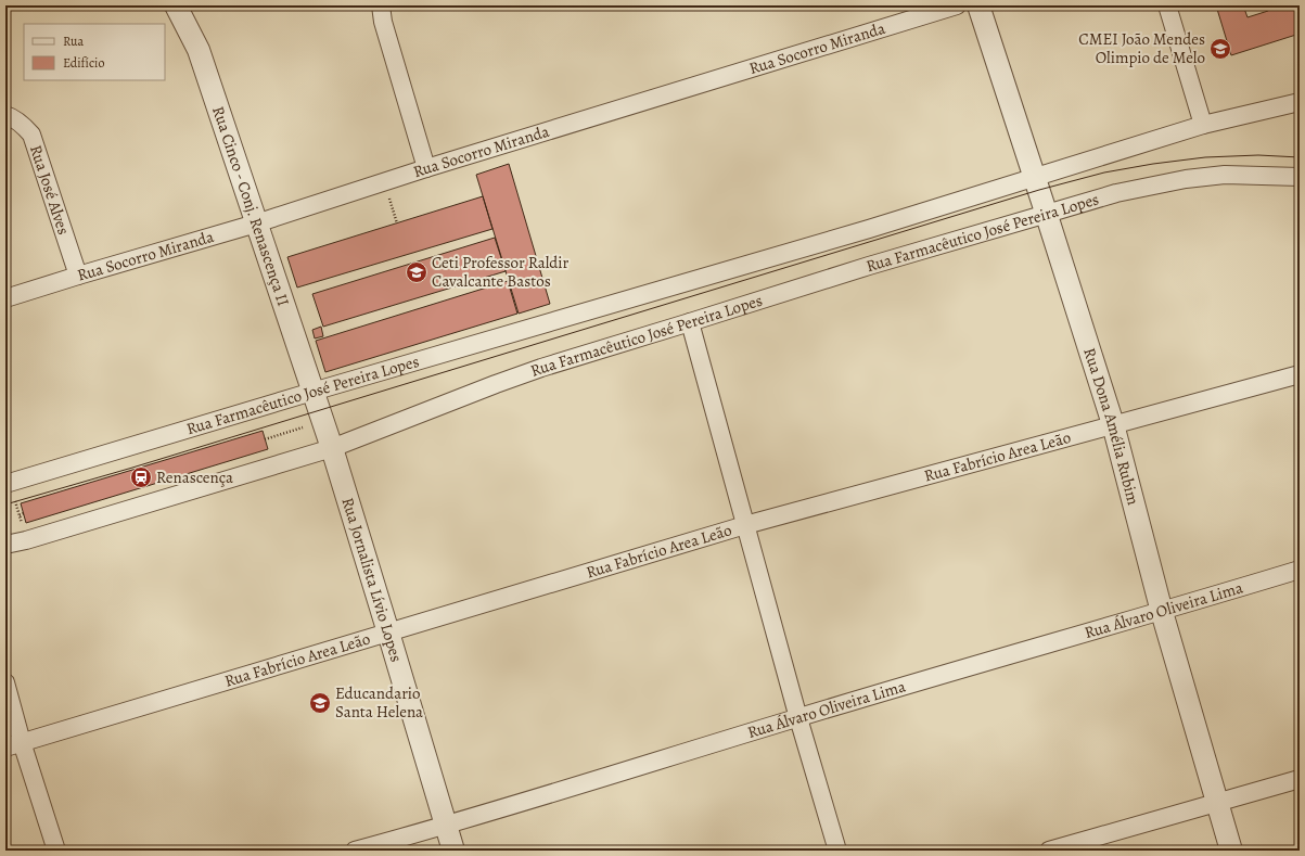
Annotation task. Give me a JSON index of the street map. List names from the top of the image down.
{
  "streets": {
    "street": [
      "Rua Socorro Miranda",
      "Rua José Alves",
      "Rua Cinco - Conj. Renascença II",
      "Rua Farmacêutico José Pereira Lopes",
      "Rua Dona Amélia Rubim",
      "Rua Fabrício Area Leão",
      "Rua Jornalista Lívio Lopes",
      "Rua Álvaro Oliveira Lima"
    ]
  },
  "crossings": [
    ["Rua Socorro Miranda", "Rua José Alves"],
    ["Rua Socorro Miranda", "Rua Cinco - Conj. Renascença II"],
    ["Rua Cinco - Conj. Renascença II", "Rua Farmacêutico José Pereira Lopes"],
    ["Rua Cinco - Conj. Renascença II", "Rua Jornalista Lívio Lopes"],
    ["Rua Farmacêutico José Pereira Lopes", "Rua Dona Amélia Rubim"],
    ["Rua Farmacêutico José Pereira Lopes", "Rua Jornalista Lívio Lopes"],
    ["Rua Dona Amélia Rubim", "Rua Fabrício Area Leão"],
    ["Rua Dona Amélia Rubim", "Rua Álvaro Oliveira Lima"],
    ["Rua Fabrício Area Leão", "Rua Jornalista Lívio Lopes"],
    ["Rua Jornalista Lívio Lopes", "Rua Álvaro Oliveira Lima"]
  ],
  "places": {
    "school or university": ["CMEI João Mendes Olimpio de Melo", "Ceti Professor Raldir Cavalcante Bastos", "Educandario Santa Helena"],
    "station": ["Renascença"]
  },
  "legend": ["Rua", "Edifício"]
}
